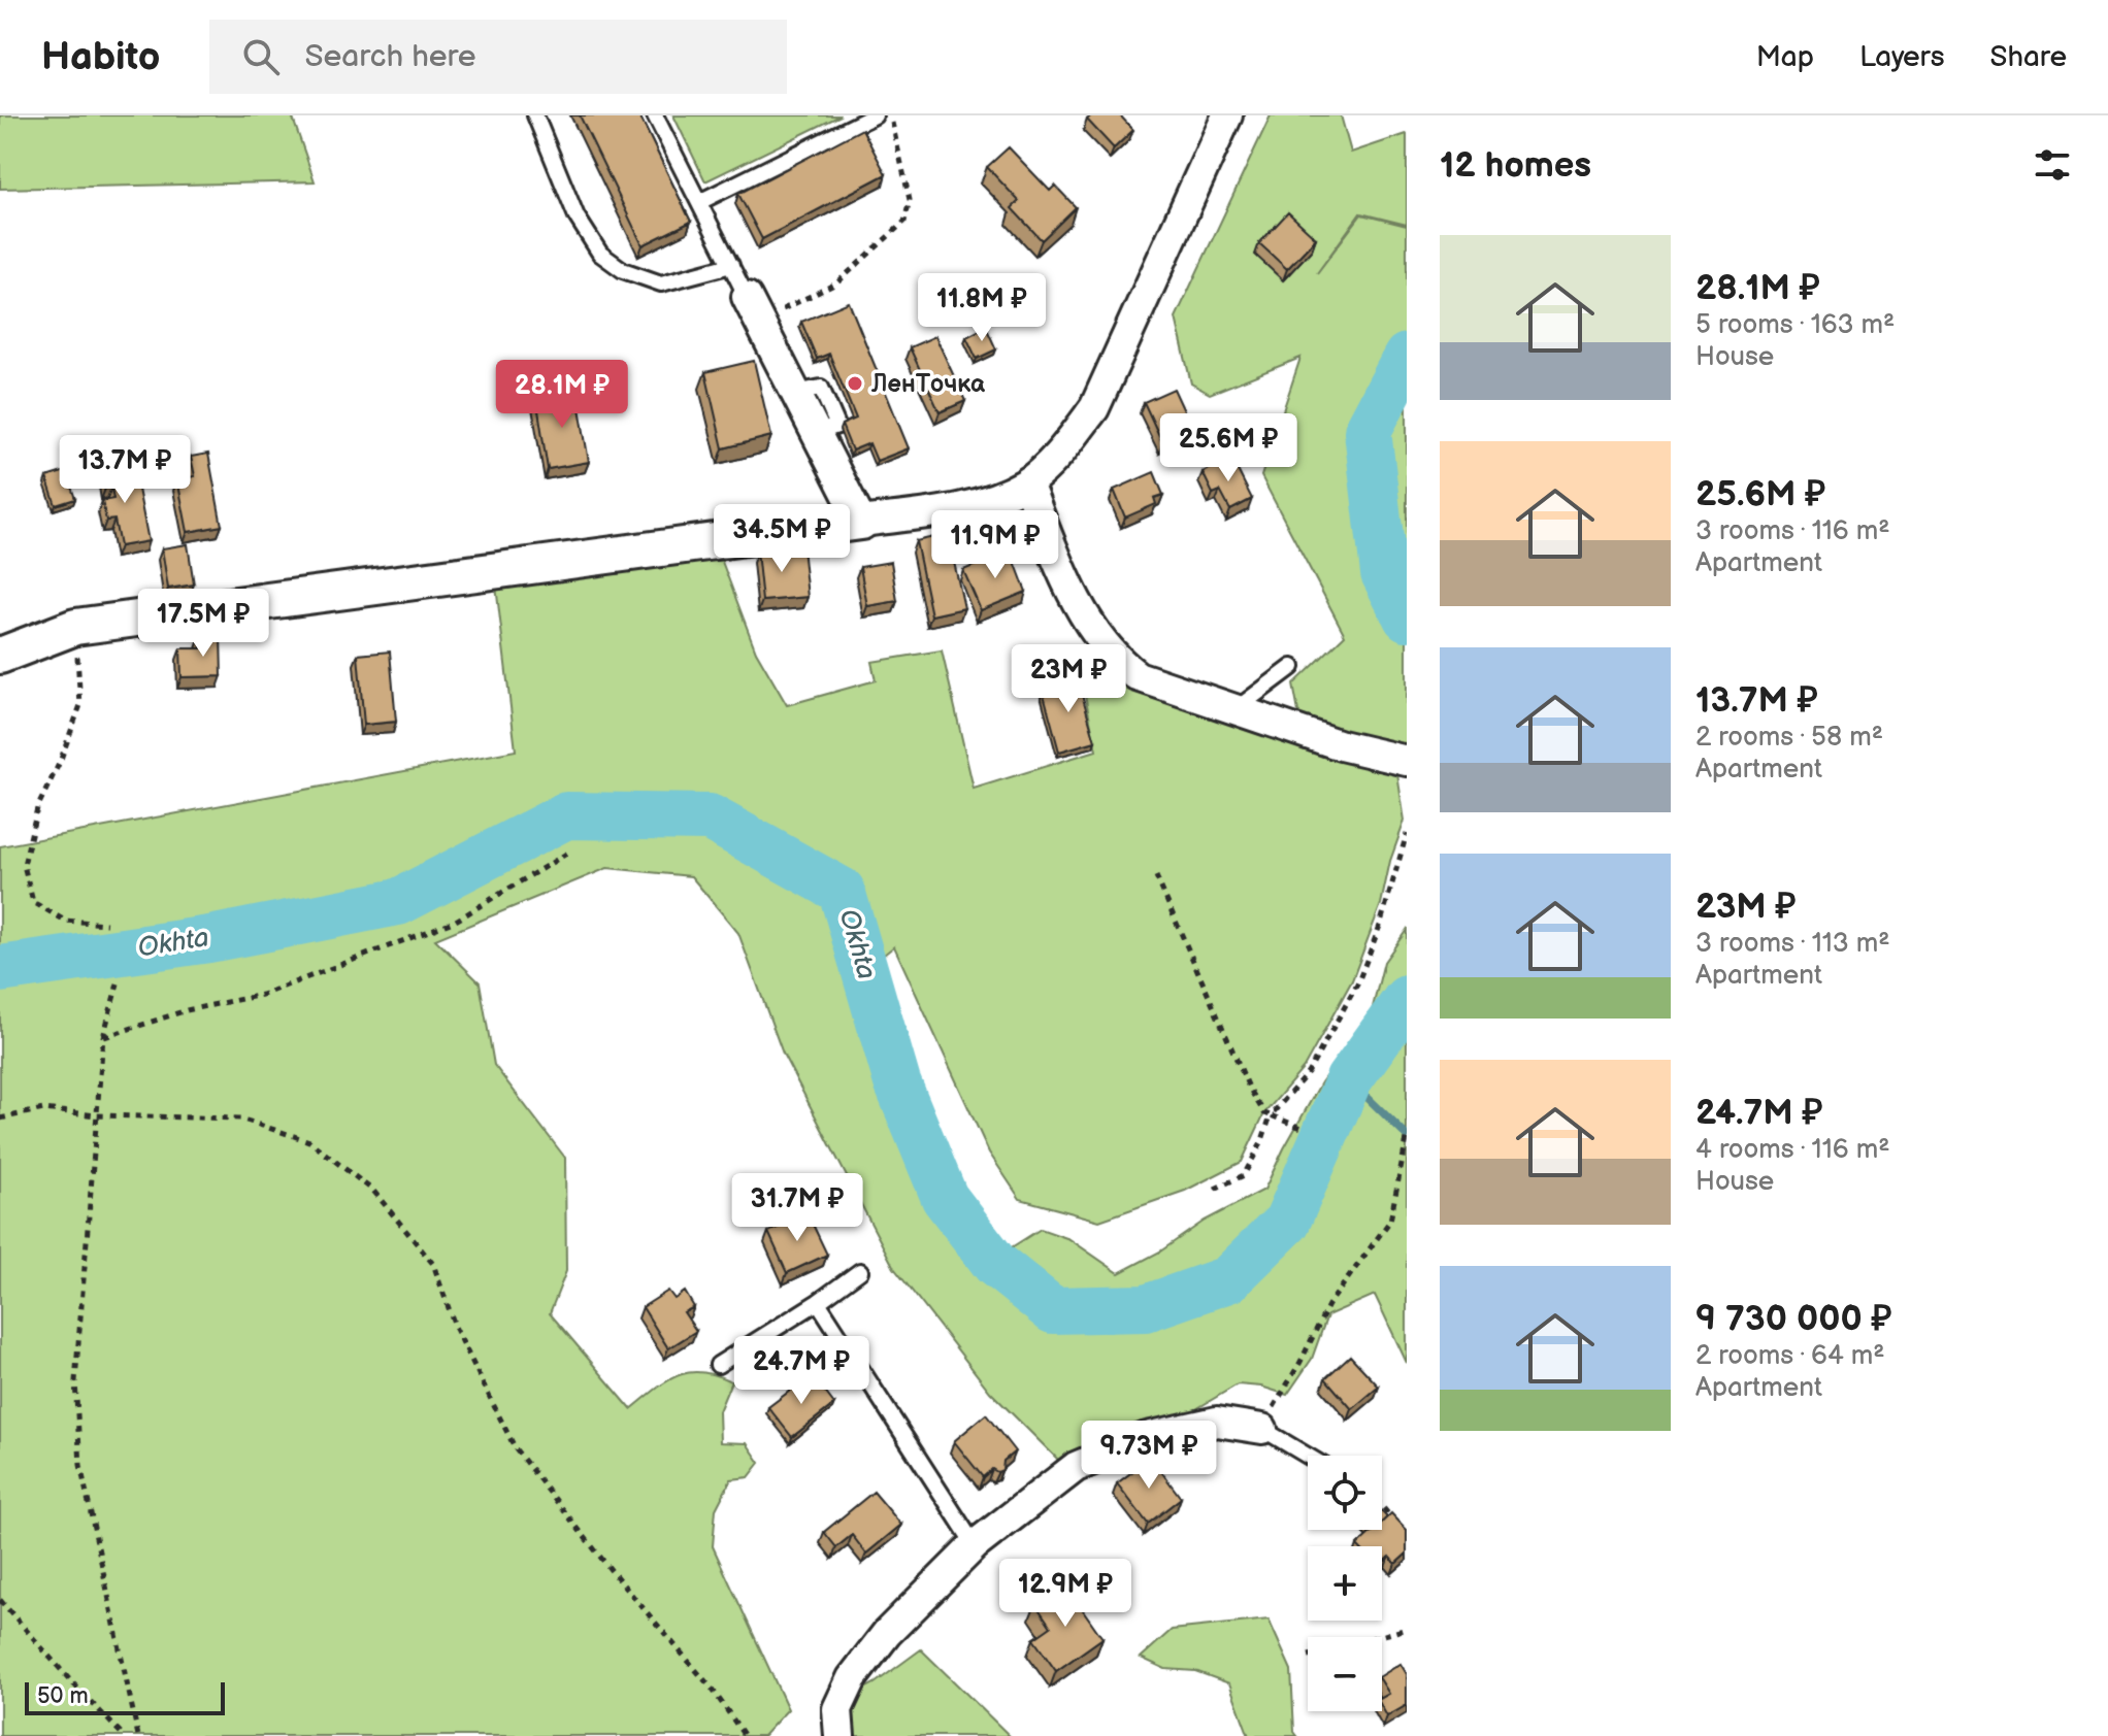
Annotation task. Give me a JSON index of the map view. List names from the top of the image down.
{
  "water": ["Okhta"],
  "places": ["ЛенТочка"],
  "scale_bar": "50 m",
  "page": {
    "header": "Habito",
    "search": "Search here",
    "nav": ["Map", "Layers", "Share"],
    "heading": "12 homes",
    "list": [
      {
        "name": "28.1M ₽",
        "note": "5 rooms · 163 m² · House"
      },
      {
        "name": "25.6M ₽",
        "note": "3 rooms · 116 m² · Apartment"
      },
      {
        "name": "13.7M ₽",
        "note": "2 rooms · 58 m² · Apartment"
      },
      {
        "name": "23M ₽",
        "note": "3 rooms · 113 m² · Apartment"
      },
      {
        "name": "24.7M ₽",
        "note": "4 rooms · 116 m² · House"
      },
      {
        "name": "9 730 000 ₽",
        "note": "2 rooms · 64 m² · Apartment"
      }
    ],
    "price": [
      "11.8M ₽",
      "28.1M ₽",
      "25.6M ₽",
      "13.7M ₽",
      "34.5M ₽",
      "11.9M ₽",
      "17.5M ₽",
      "23M ₽",
      "31.7M ₽",
      "24.7M ₽",
      "9.73M ₽",
      "12.9M ₽"
    ],
    "map_buttons": ["+", "−"],
    "scale": "50 m"
  }
}
